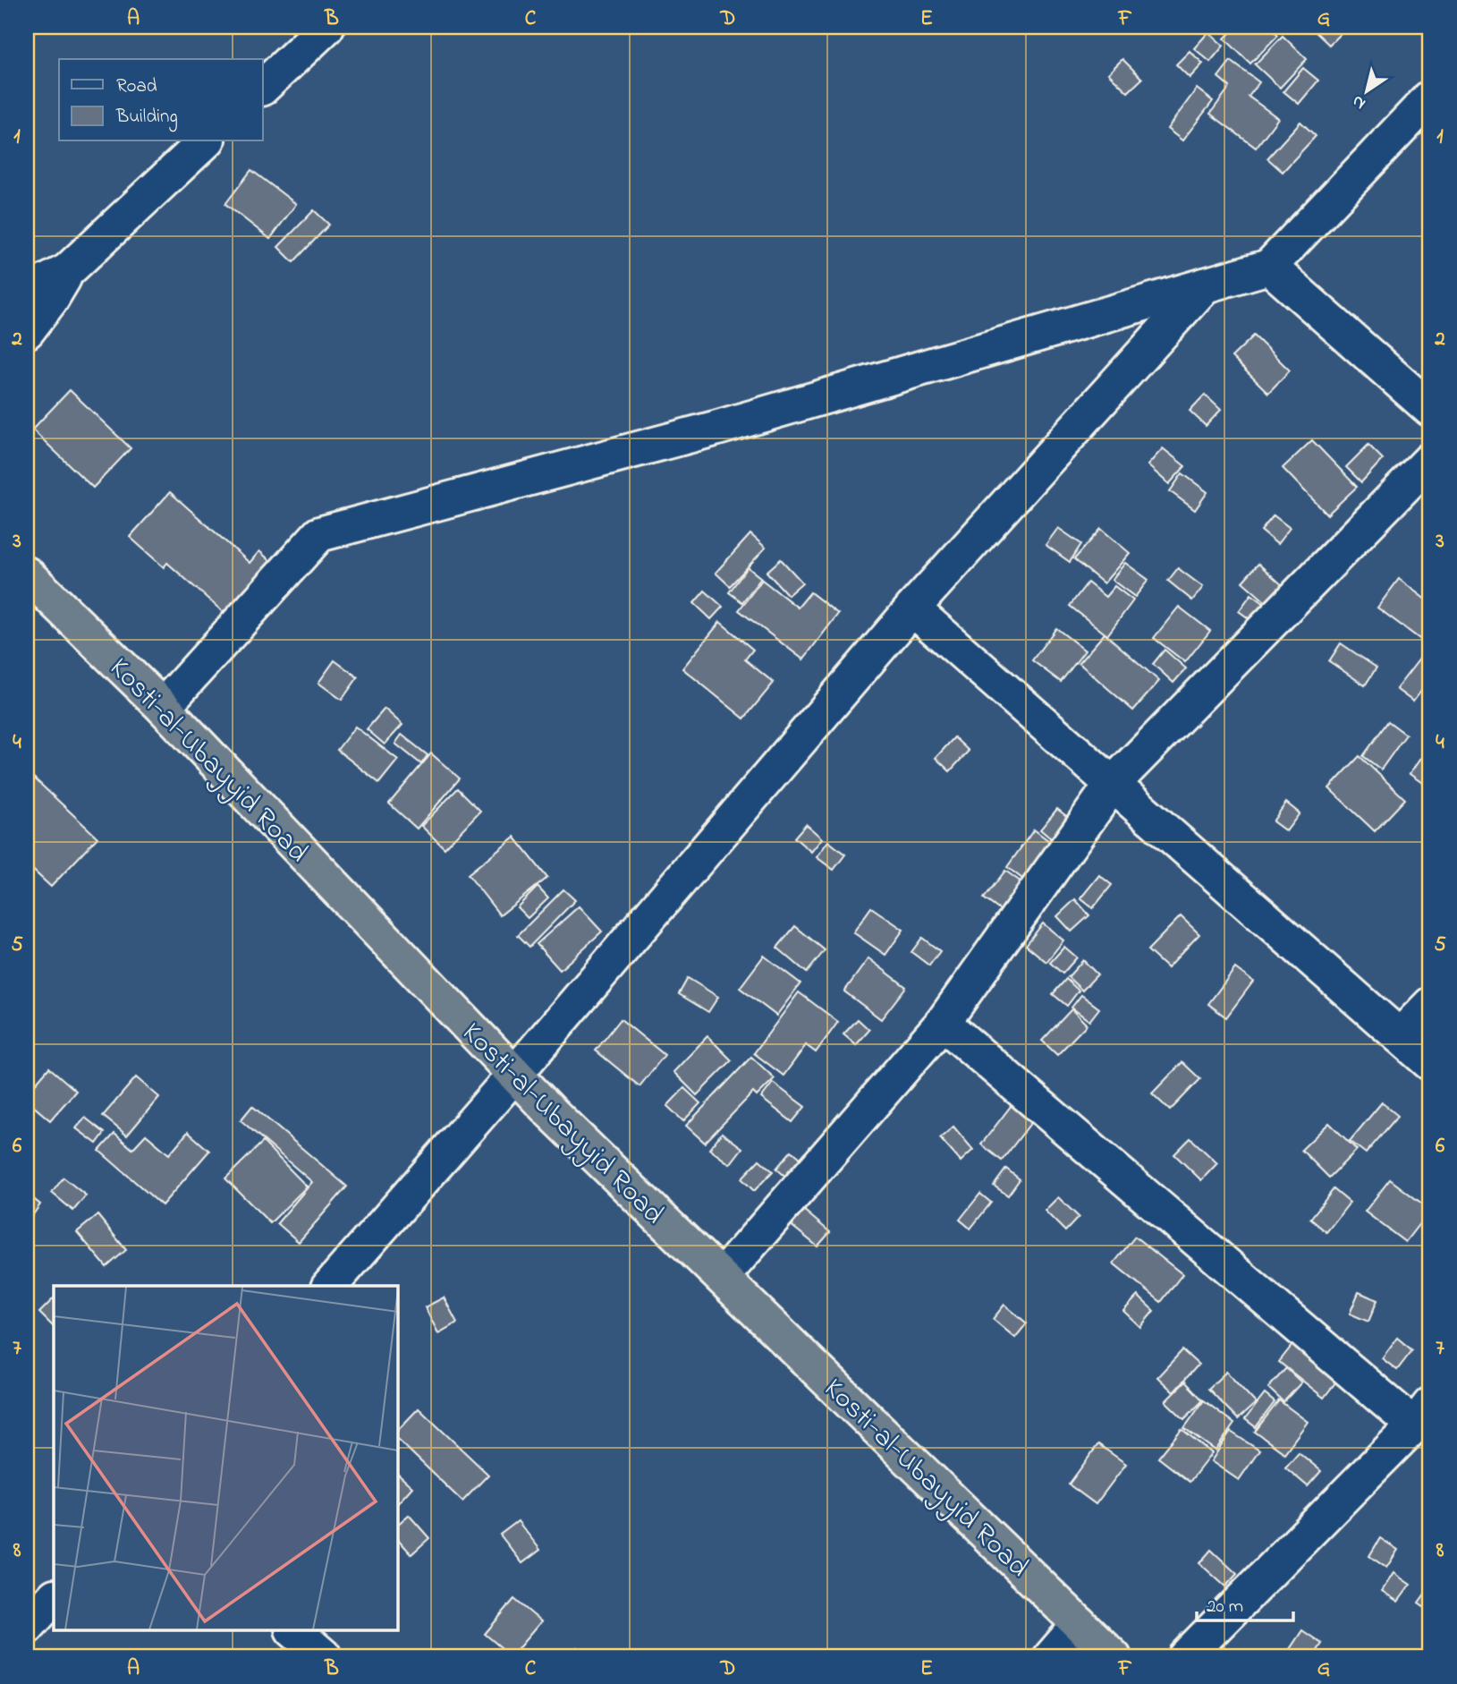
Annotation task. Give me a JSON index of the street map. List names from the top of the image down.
{
  "streets": {
    "highway": ["Kosti-al-Ubayyid Road"]
  },
  "legend": ["Road", "Building"],
  "scale_bar": "20 m",
  "north": "bottom left",
  "grid": {
    "columns": [
      "A",
      "B",
      "C",
      "D",
      "E",
      "F",
      "G"
    ],
    "rows": [
      "1",
      "2",
      "3",
      "4",
      "5",
      "6",
      "7",
      "8"
    ]
  }
}
